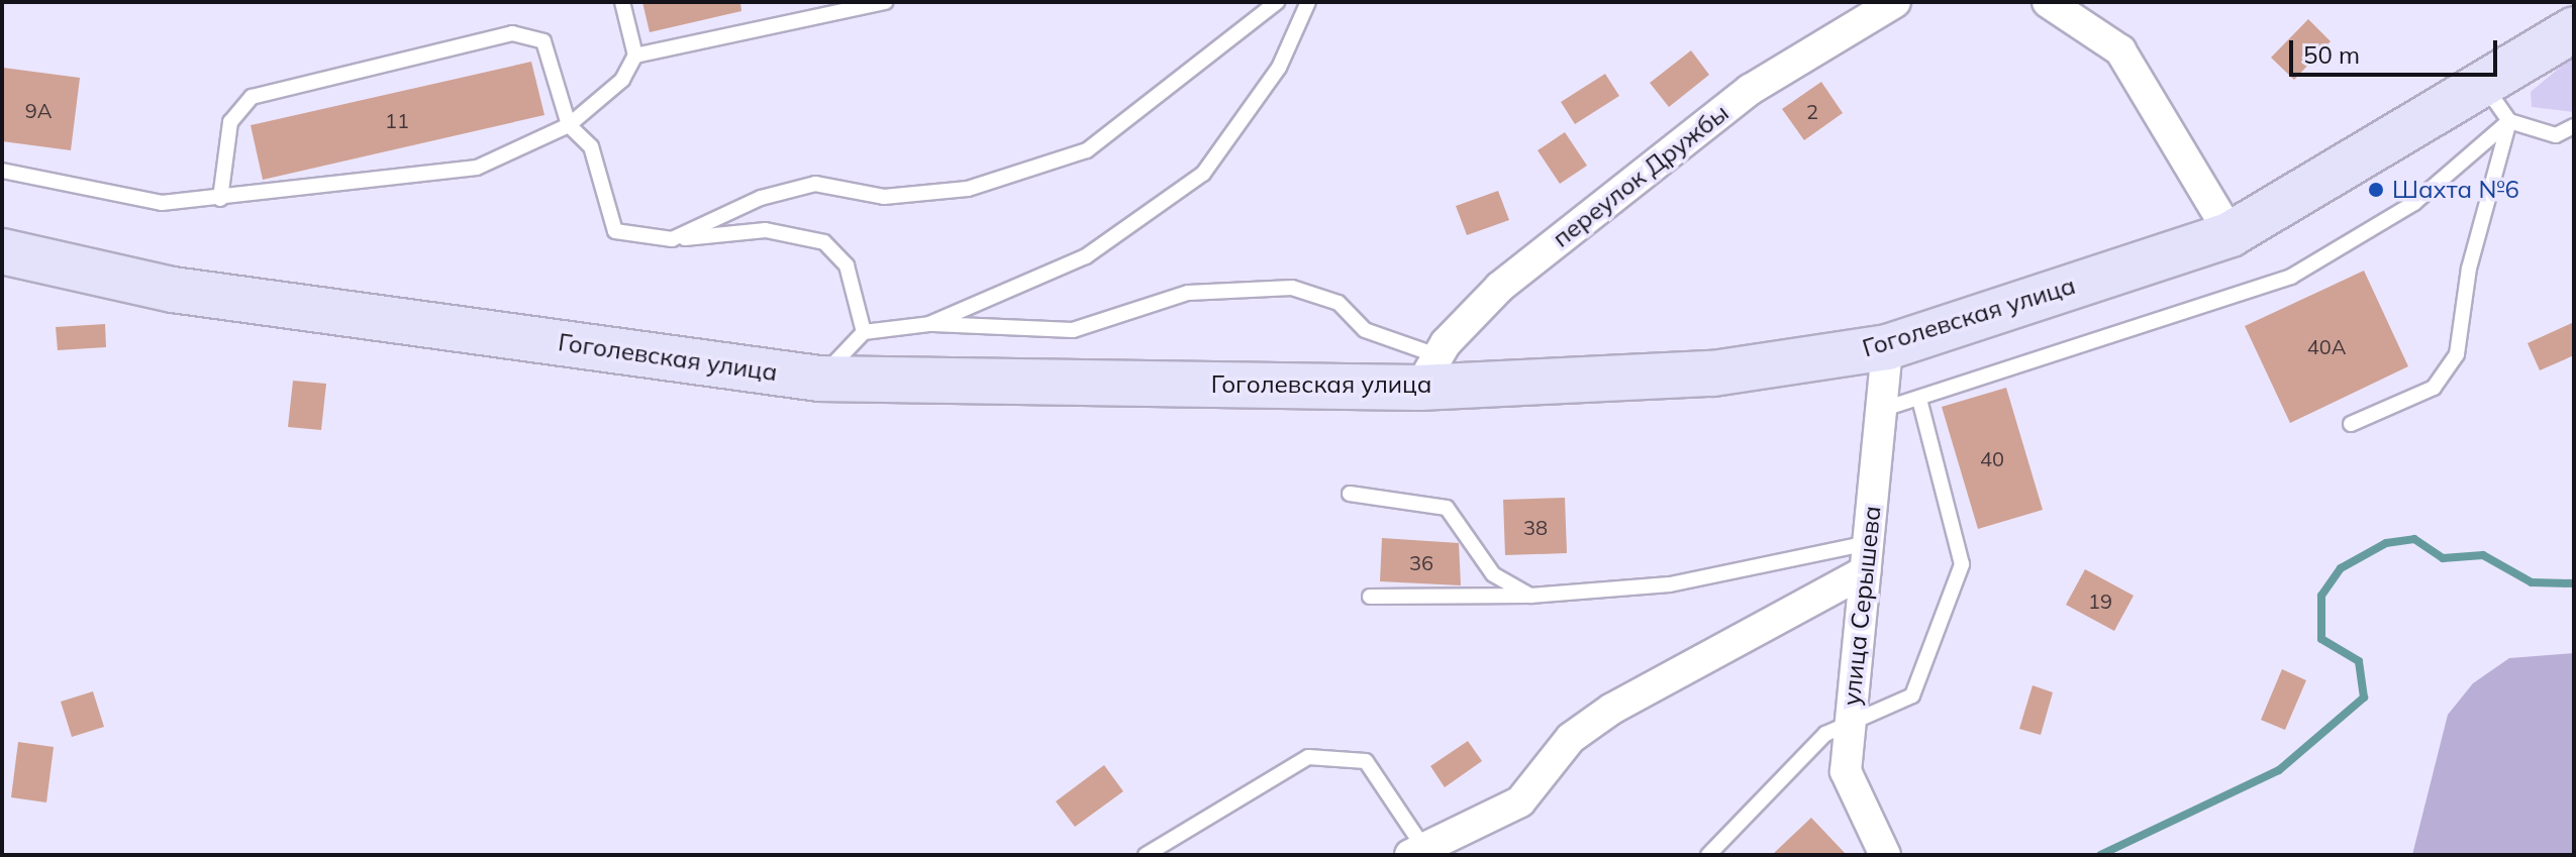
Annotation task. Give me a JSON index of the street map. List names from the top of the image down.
{
  "streets": {
    "main road": ["Гоголевская улица"],
    "street": ["переулок Дружбы", "улица Серышева"]
  },
  "crossings": [
    ["переулок Дружбы", "Гоголевская улица"],
    ["Гоголевская улица", "улица Серышева"]
  ],
  "places": ["Шахта №6"],
  "house_numbers": [
    "9А",
    "2",
    "11",
    "40А",
    "40",
    "38",
    "36",
    "19"
  ],
  "scale_bar": "50 m"
}
